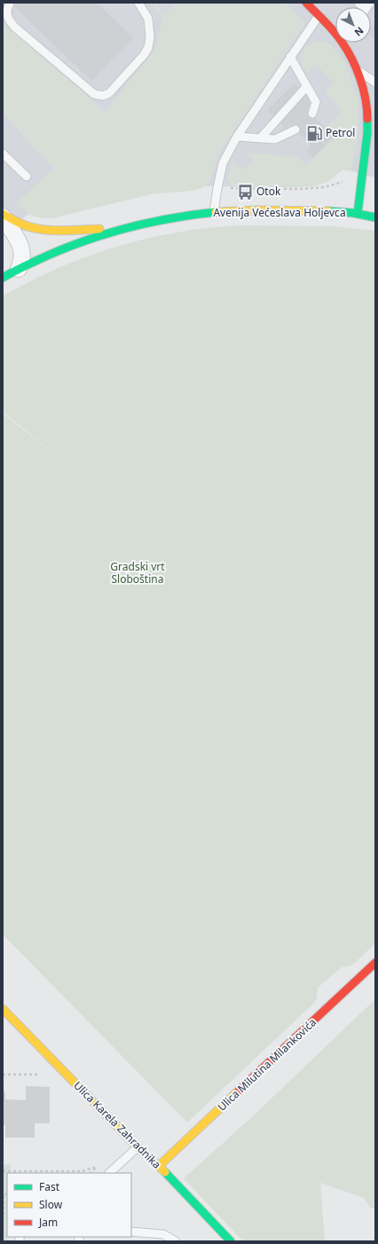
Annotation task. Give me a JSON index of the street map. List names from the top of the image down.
{
  "streets": {
    "street": ["Avenija Većeslava Holjevca", "Ulica Milutina Milankovića", "Ulica Karela Zahradnika"]
  },
  "crossings": [
    ["Ulica Milutina Milankovića", "Ulica Karela Zahradnika"]
  ],
  "parks": ["Gradski vrt Sloboština"],
  "places": {
    "fuel station": ["Petrol"],
    "bus stop": ["Otok"]
  },
  "legend": ["Fast", "Slow", "Jam"],
  "north": "bottom right"
}
